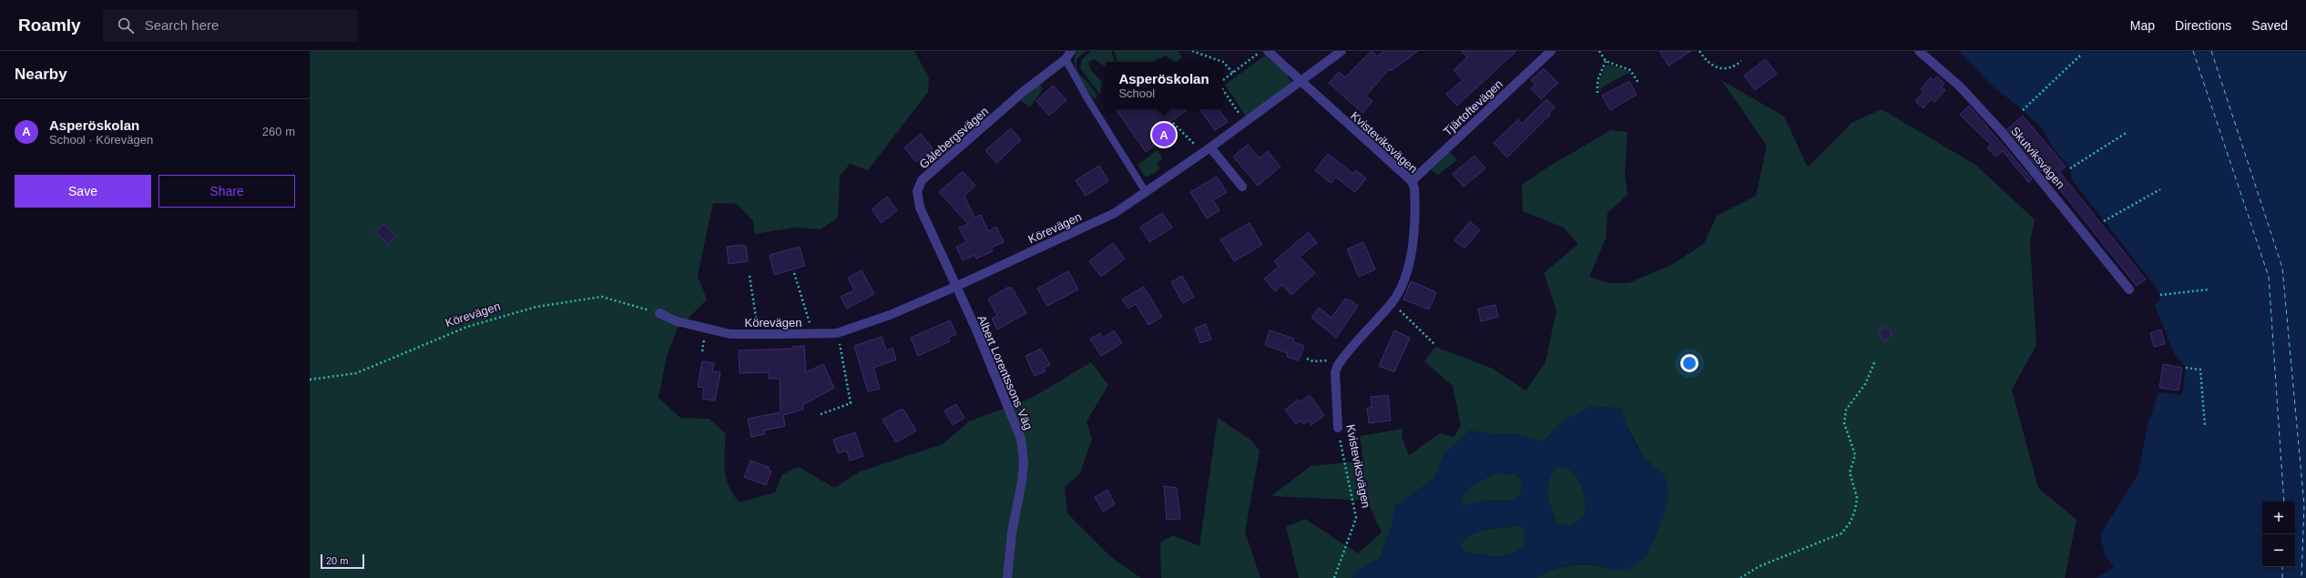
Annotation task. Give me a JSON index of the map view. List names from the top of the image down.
{
  "streets": {
    "street": [
      "Tjärtoftevägen",
      "Gålebergsvägen",
      "Kvisteviksvägen",
      "Skutviksvägen",
      "Körevägen",
      "Albert Lorentssons Väg"
    ]
  },
  "crossings": [
    ["Tjärtoftevägen", "Kvisteviksvägen"],
    ["Gålebergsvägen", "Körevägen"],
    ["Gålebergsvägen", "Albert Lorentssons Väg"],
    ["Kvisteviksvägen", "Körevägen"],
    ["Körevägen", "Albert Lorentssons Väg"]
  ],
  "scale_bar": "20 m",
  "page": {
    "header": "Roamly",
    "search": "Search here",
    "nav": ["Map", "Directions", "Saved"],
    "heading": "Nearby",
    "popup": ["Asperöskolan", "School"],
    "list": [
      {
        "mark": "A",
        "name": "Asperöskolan",
        "note": "School · Körevägen",
        "value": "260 m"
      }
    ],
    "pins": "A",
    "buttons": ["Save", "Share"],
    "map_buttons": ["+", "−"],
    "scale": "20 m"
  }
}
